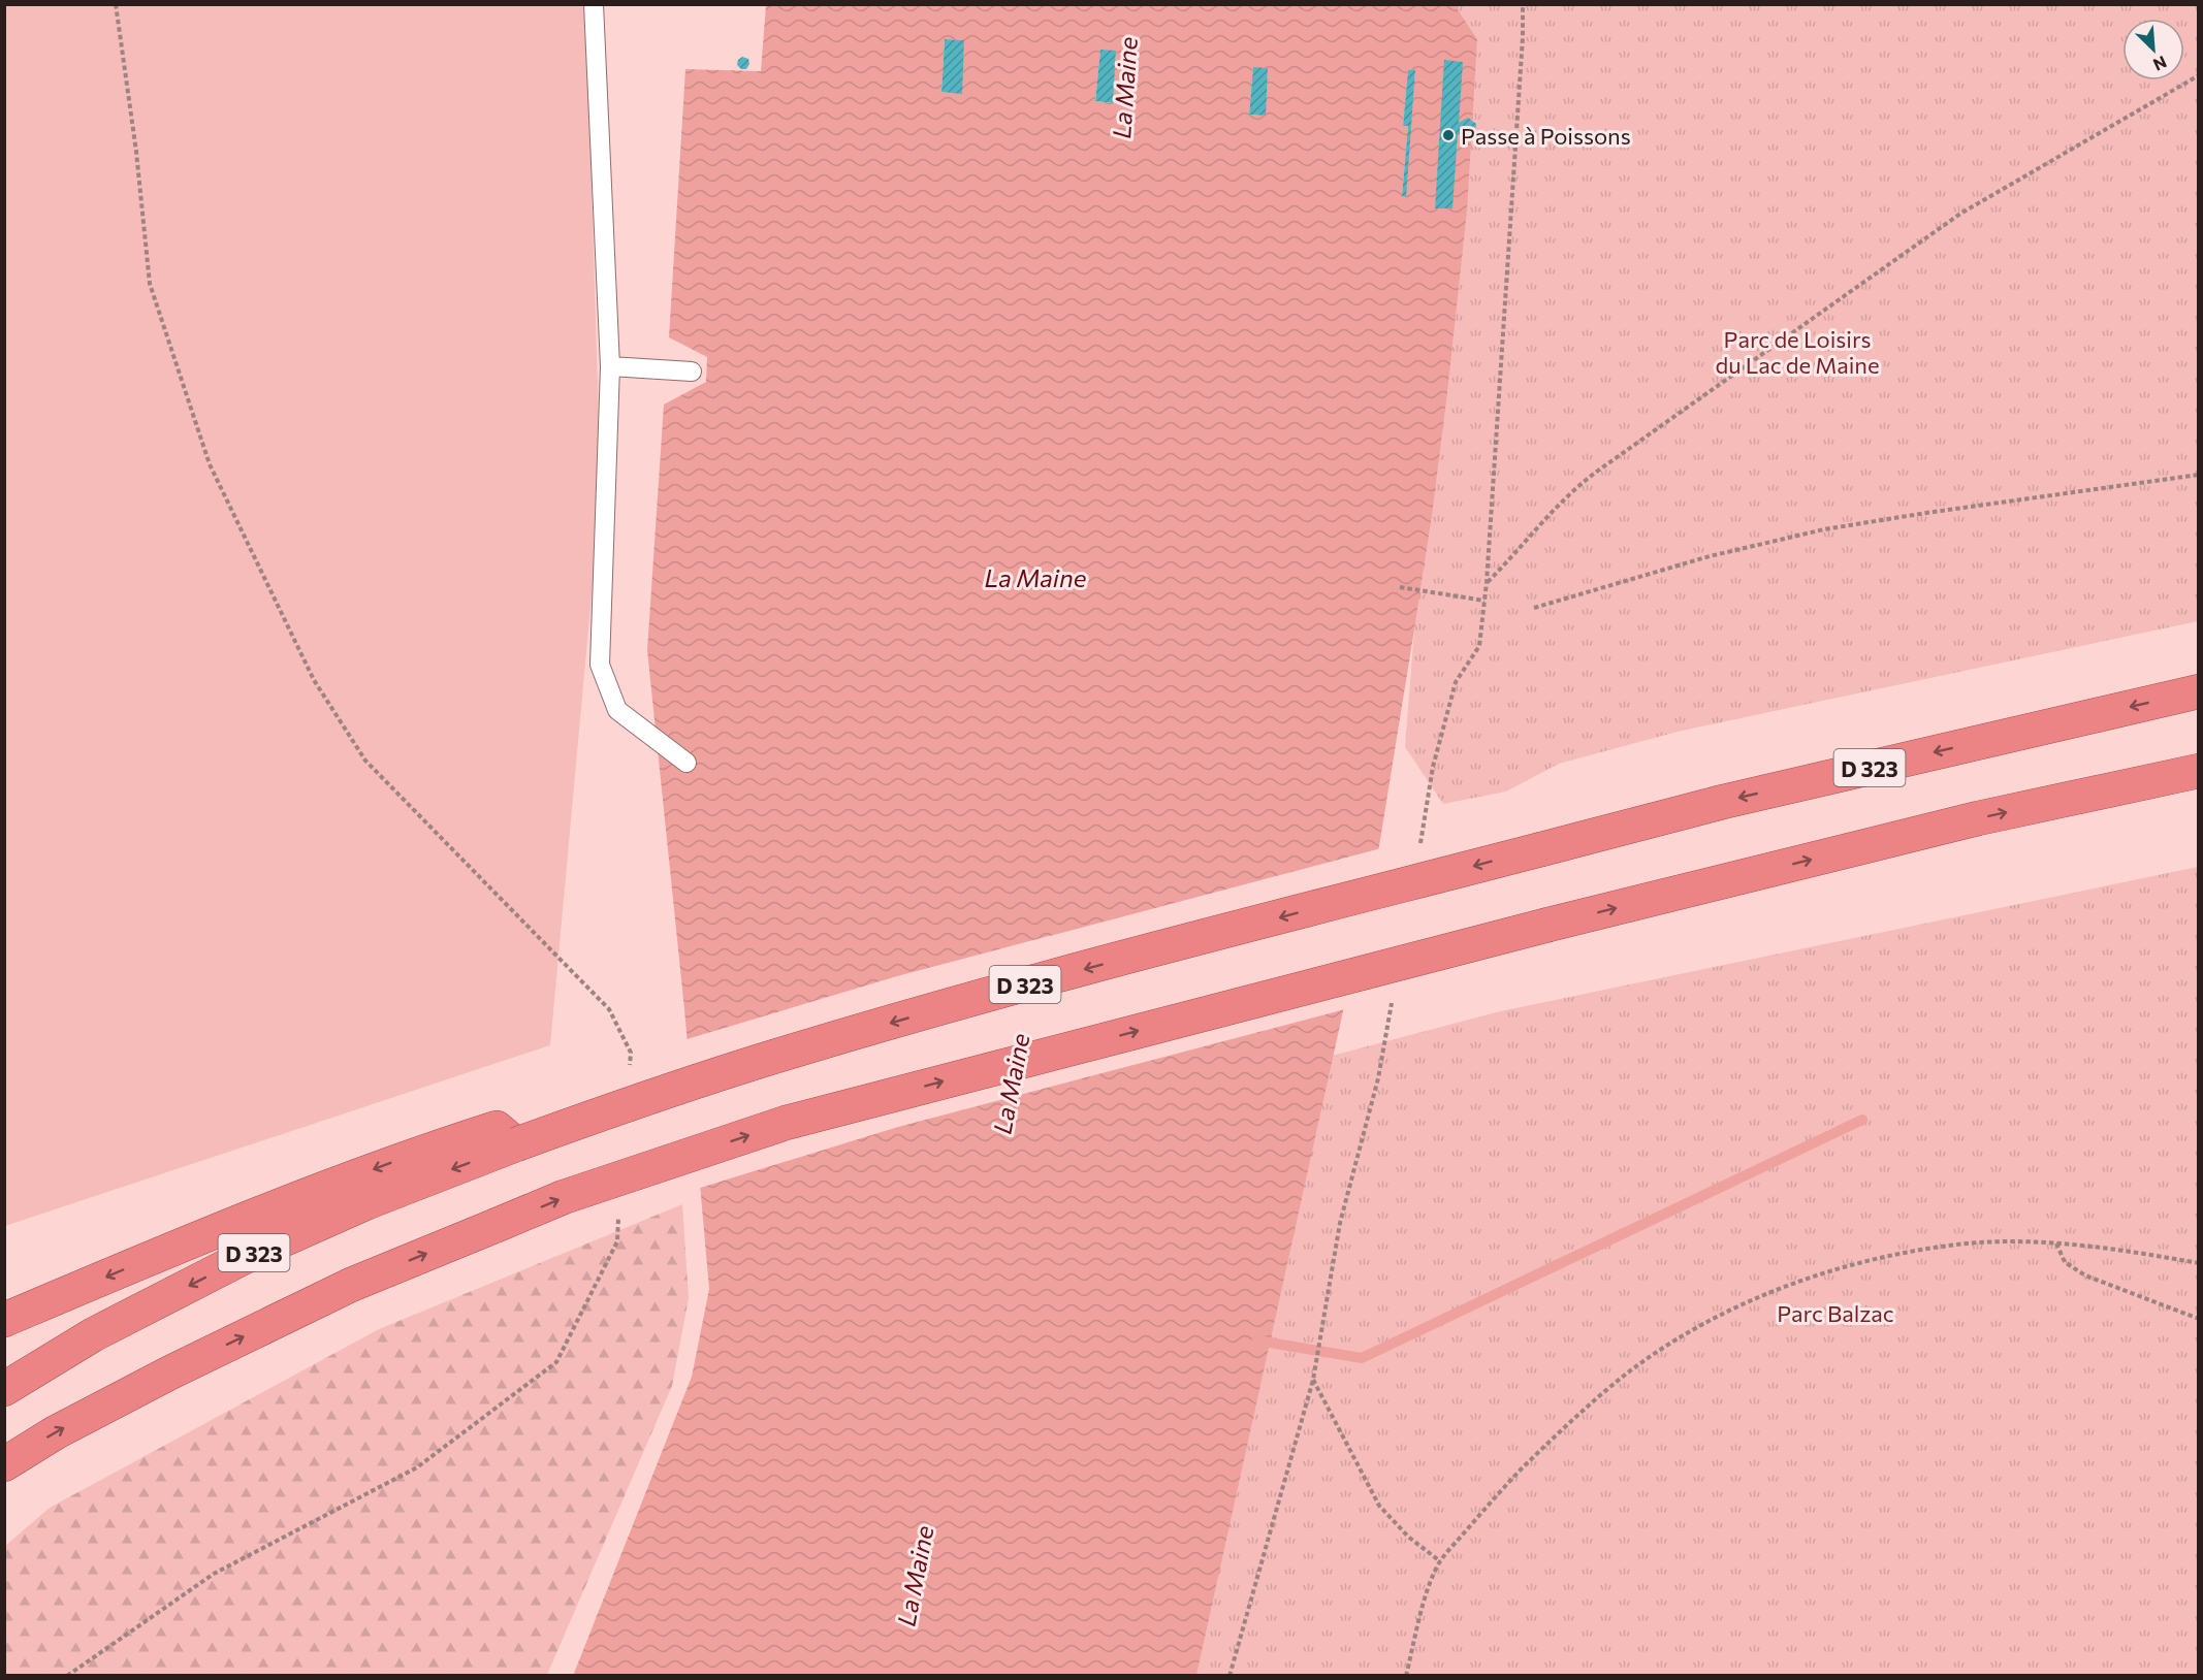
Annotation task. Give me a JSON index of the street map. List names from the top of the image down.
{
  "streets": {
    "highway": ["D 323"]
  },
  "water": ["La Maine"],
  "parks": ["Parc de Loisirs du Lac de Maine", "Parc Balzac"],
  "places": ["Passe à Poissons"],
  "north": "bottom right"
}
